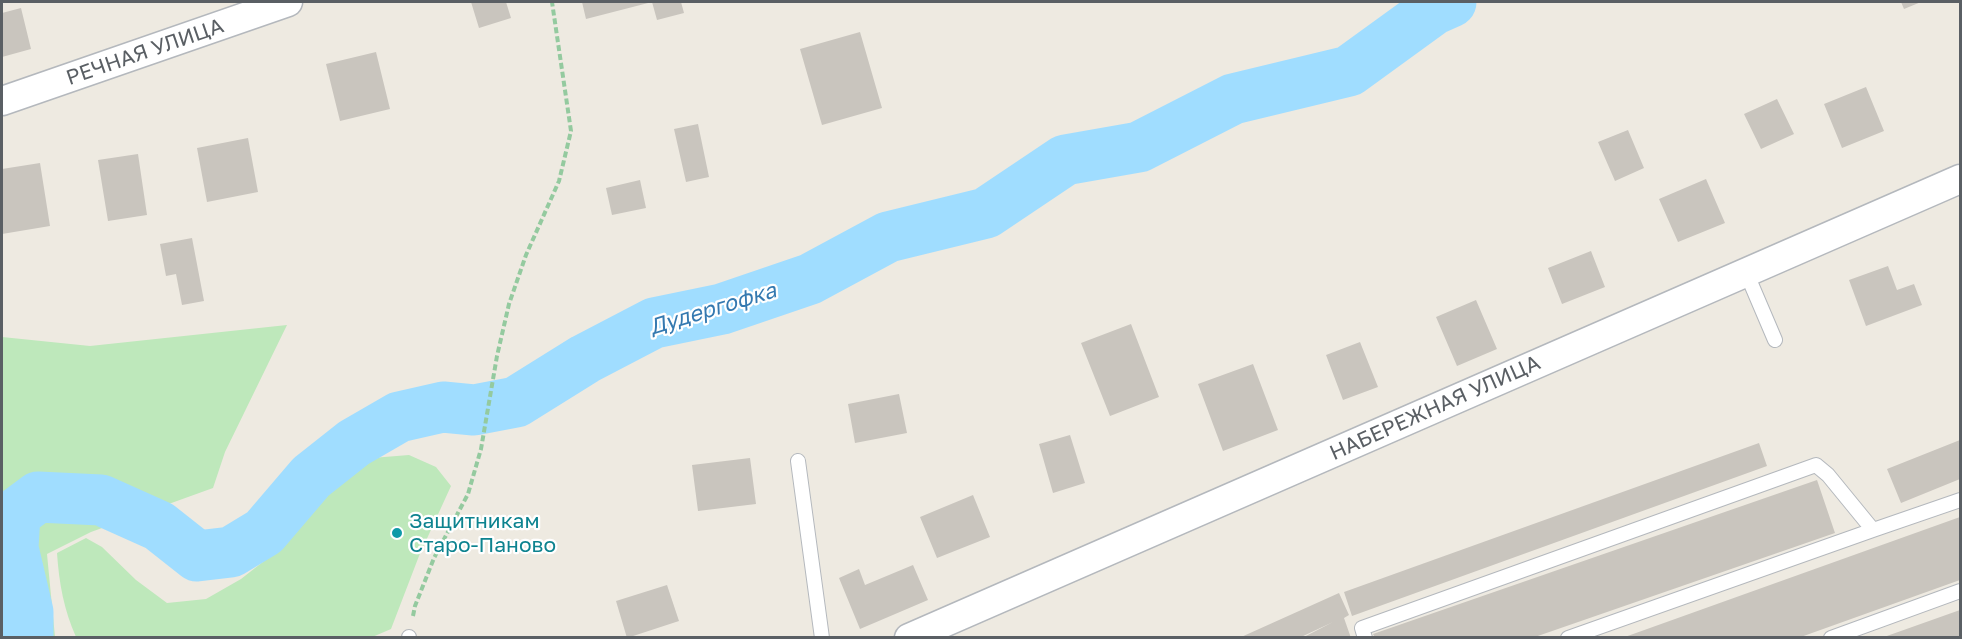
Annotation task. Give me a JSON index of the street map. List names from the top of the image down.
{
  "streets": {
    "street": ["РЕЧНАЯ УЛИЦА", "НАБЕРЕЖНАЯ УЛИЦА"]
  },
  "water": ["Дудергофка"],
  "places": ["Защитникам Старо-Паново"]
}
